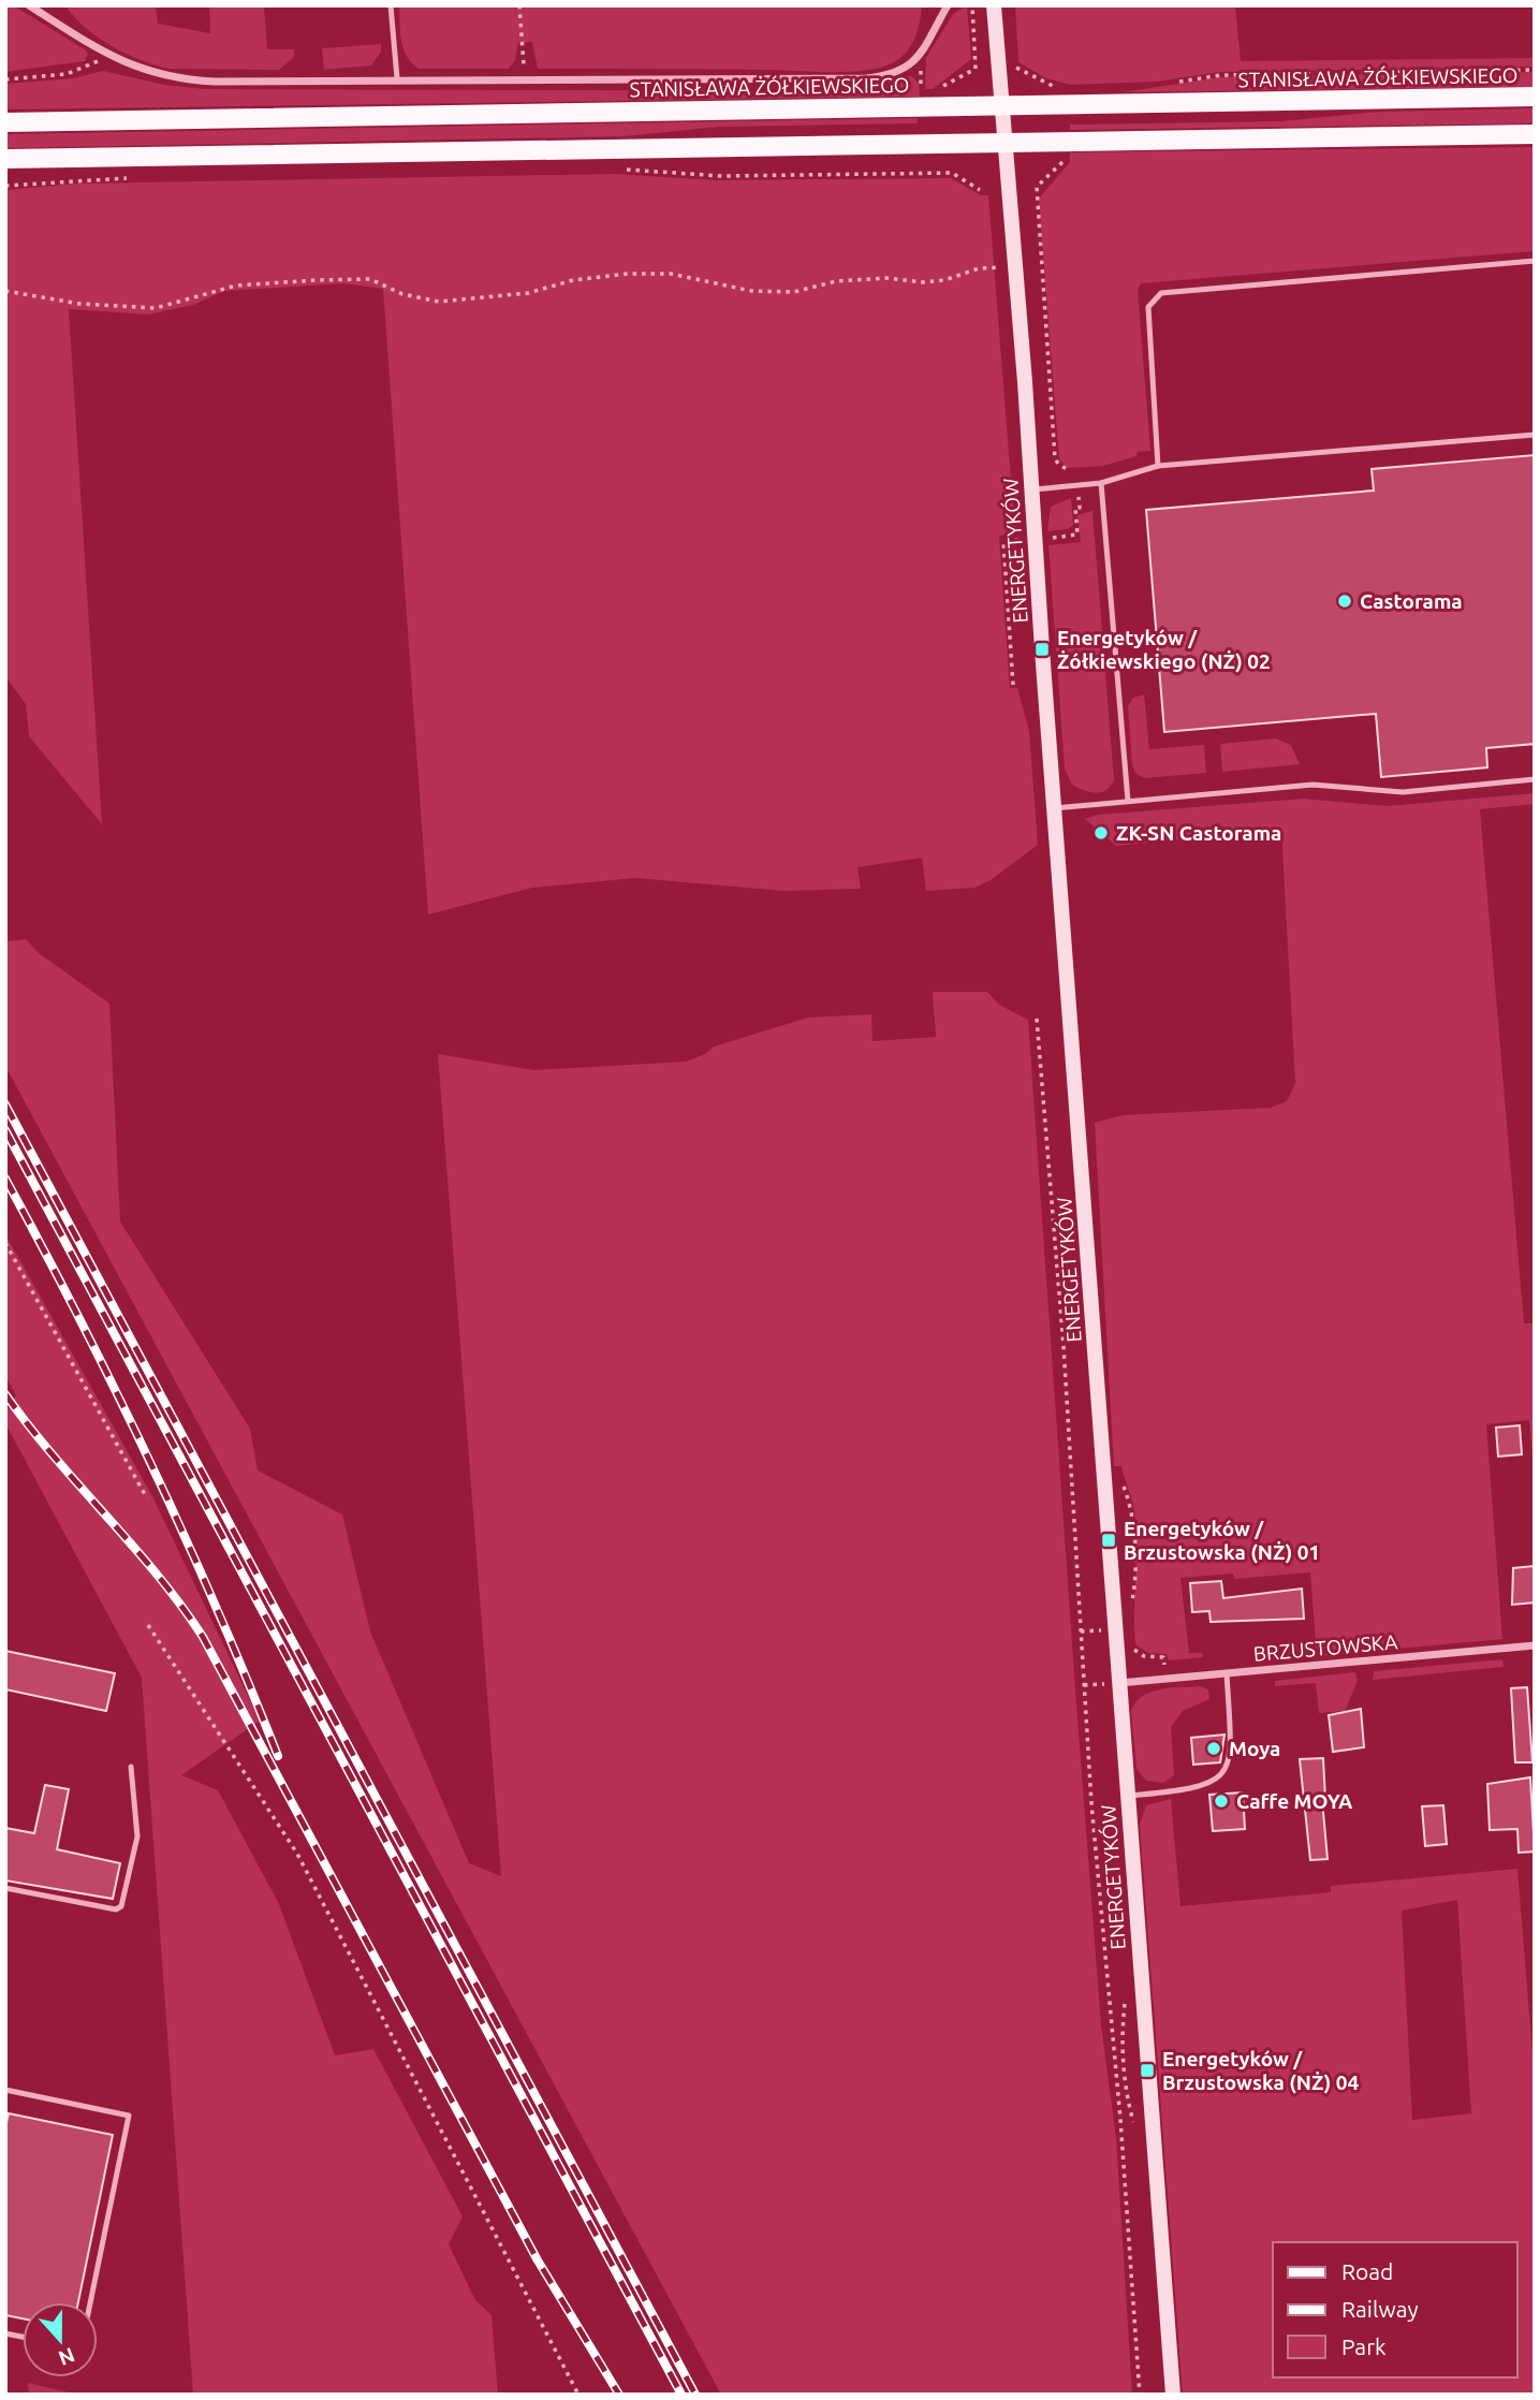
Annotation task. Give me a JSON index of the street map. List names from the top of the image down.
{
  "streets": {
    "main road": ["STANISŁAWA ŻÓŁKIEWSKIEGO", "ENERGETYKÓW"],
    "street": ["BRZUSTOWSKA"]
  },
  "crossings": [
    ["STANISŁAWA ŻÓŁKIEWSKIEGO", "ENERGETYKÓW"],
    ["ENERGETYKÓW", "BRZUSTOWSKA"]
  ],
  "places": {
    "other": [
      "Castorama",
      "ZK-SN Castorama",
      "Moya",
      "Caffe MOYA"
    ],
    "transit": ["Energetyków / Żółkiewskiego (NŻ) 02", "Energetyków / Brzustowska (NŻ) 01", "Energetyków / Brzustowska (NŻ) 04"]
  },
  "legend": ["Road", "Railway", "Park"],
  "north": "bottom"
}
